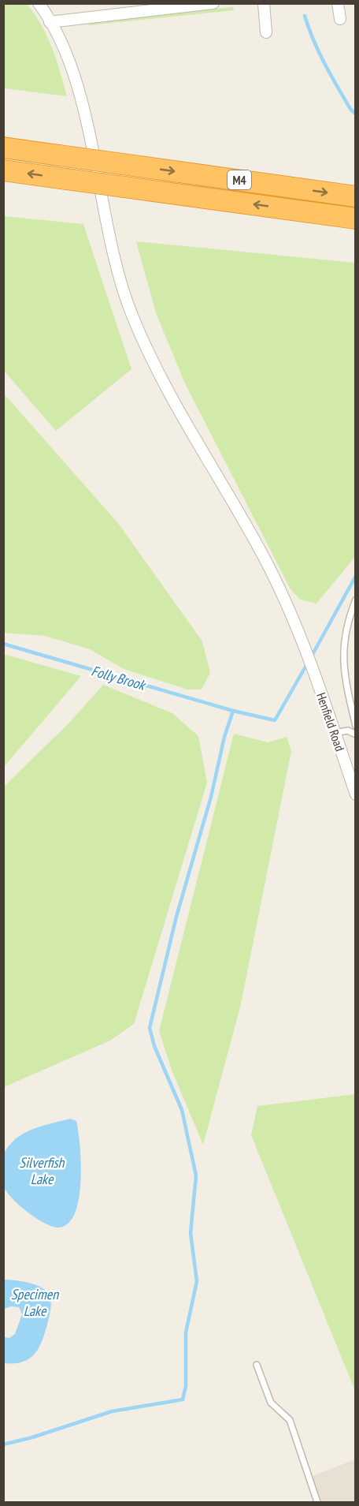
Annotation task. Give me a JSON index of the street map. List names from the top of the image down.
{
  "streets": {
    "highway": ["M4"],
    "street": ["Henfield Road"]
  },
  "water": ["Folly Brook", "Silverfish Lake", "Specimen Lake"]
}
